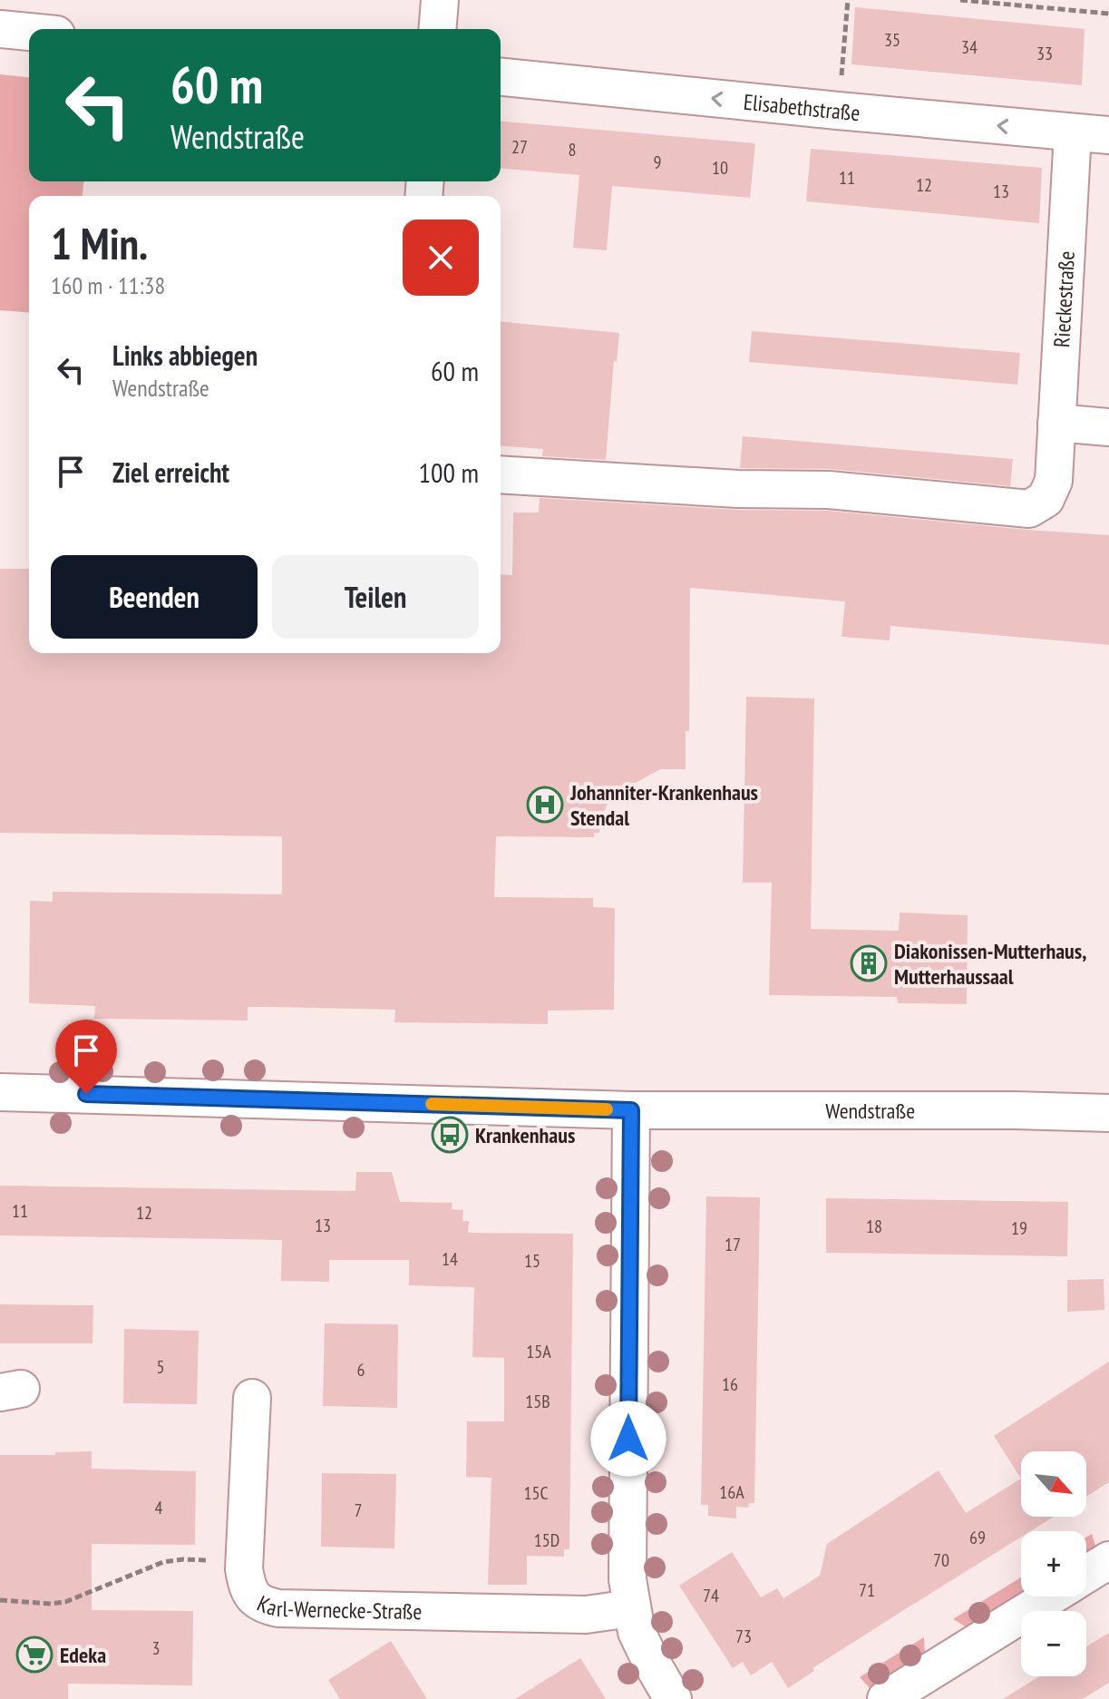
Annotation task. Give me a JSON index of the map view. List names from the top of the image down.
{
  "streets": {
    "street": [
      "Elisabethstraße",
      "Rieckestraße",
      "Wendstraße",
      "Karl-Wernecke-Straße"
    ]
  },
  "crossings": [
    ["Elisabethstraße", "Rieckestraße"]
  ],
  "one_way": ["Elisabethstraße"],
  "places": {
    "hospital": ["Johanniter-Krankenhaus Stendal"],
    "building": ["Diakonissen-Mutterhaus, Mutterhaussaal"],
    "bus stop": ["Krankenhaus"],
    "supermarket": ["Edeka"]
  },
  "house_numbers": [
    "35",
    "34",
    "33",
    "27",
    "8",
    "9",
    "10",
    "11",
    "12",
    "13",
    "11",
    "12",
    "13",
    "18",
    "19",
    "17",
    "14",
    "15",
    "15A",
    "5",
    "6",
    "16",
    "15B",
    "16A",
    "15C",
    "4",
    "7",
    "69",
    "15D",
    "70",
    "71",
    "74",
    "73",
    "3"
  ],
  "north": "bottom right",
  "page": {
    "turn": ["60 m", "Wendstraße"],
    "heading": ["1 Min.", "160 m · 11:38"],
    "list": [
      {
        "name": "Links abbiegen",
        "note": "Wendstraße",
        "value": "60 m"
      },
      {
        "name": "Ziel erreicht",
        "value": "100 m"
      }
    ],
    "buttons": ["Beenden", "Teilen"],
    "map_buttons": ["+", "−"]
  }
}
